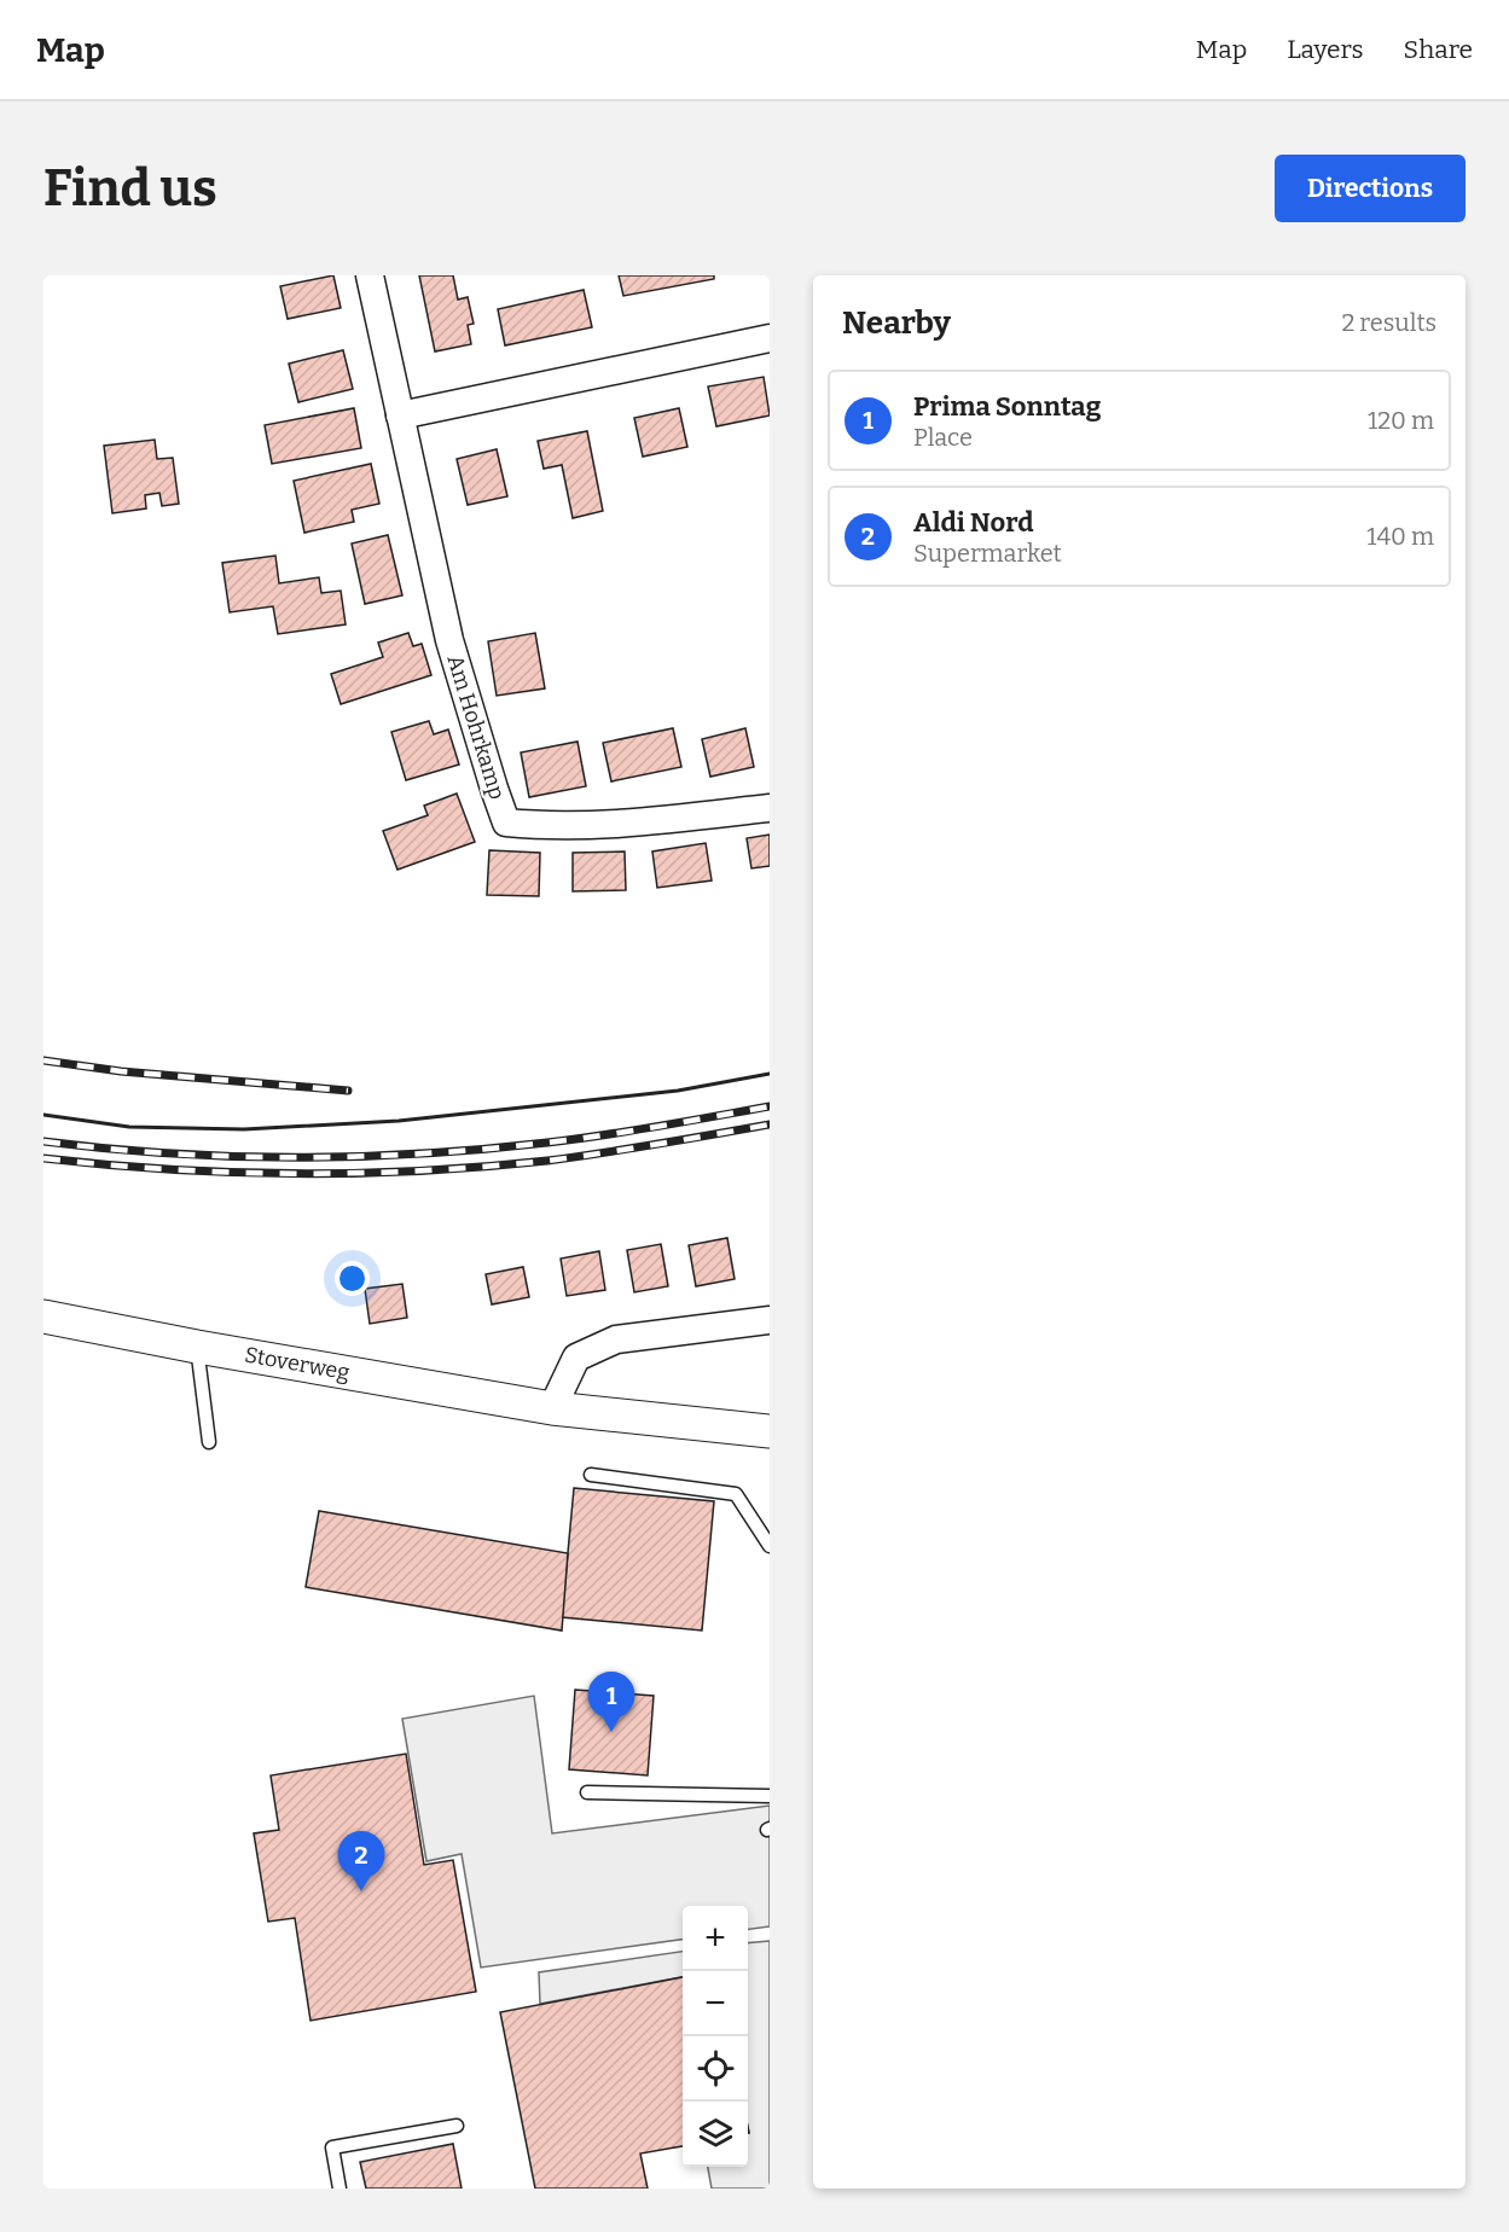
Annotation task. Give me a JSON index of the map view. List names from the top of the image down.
{
  "streets": {
    "street": ["Am Hohrkamp", "Stoverweg"]
  },
  "page": {
    "header": "Map",
    "nav": ["Map", "Layers", "Share"],
    "buttons": "Directions",
    "title": "Find us",
    "heading": ["Nearby", "2 results"],
    "list": [
      {
        "mark": "1",
        "name": "Prima Sonntag",
        "note": "Place",
        "value": "120 m"
      },
      {
        "mark": "2",
        "name": "Aldi Nord",
        "note": "Supermarket",
        "value": "140 m"
      }
    ],
    "pins": ["1", "2"],
    "map_buttons": ["+", "−"]
  }
}
